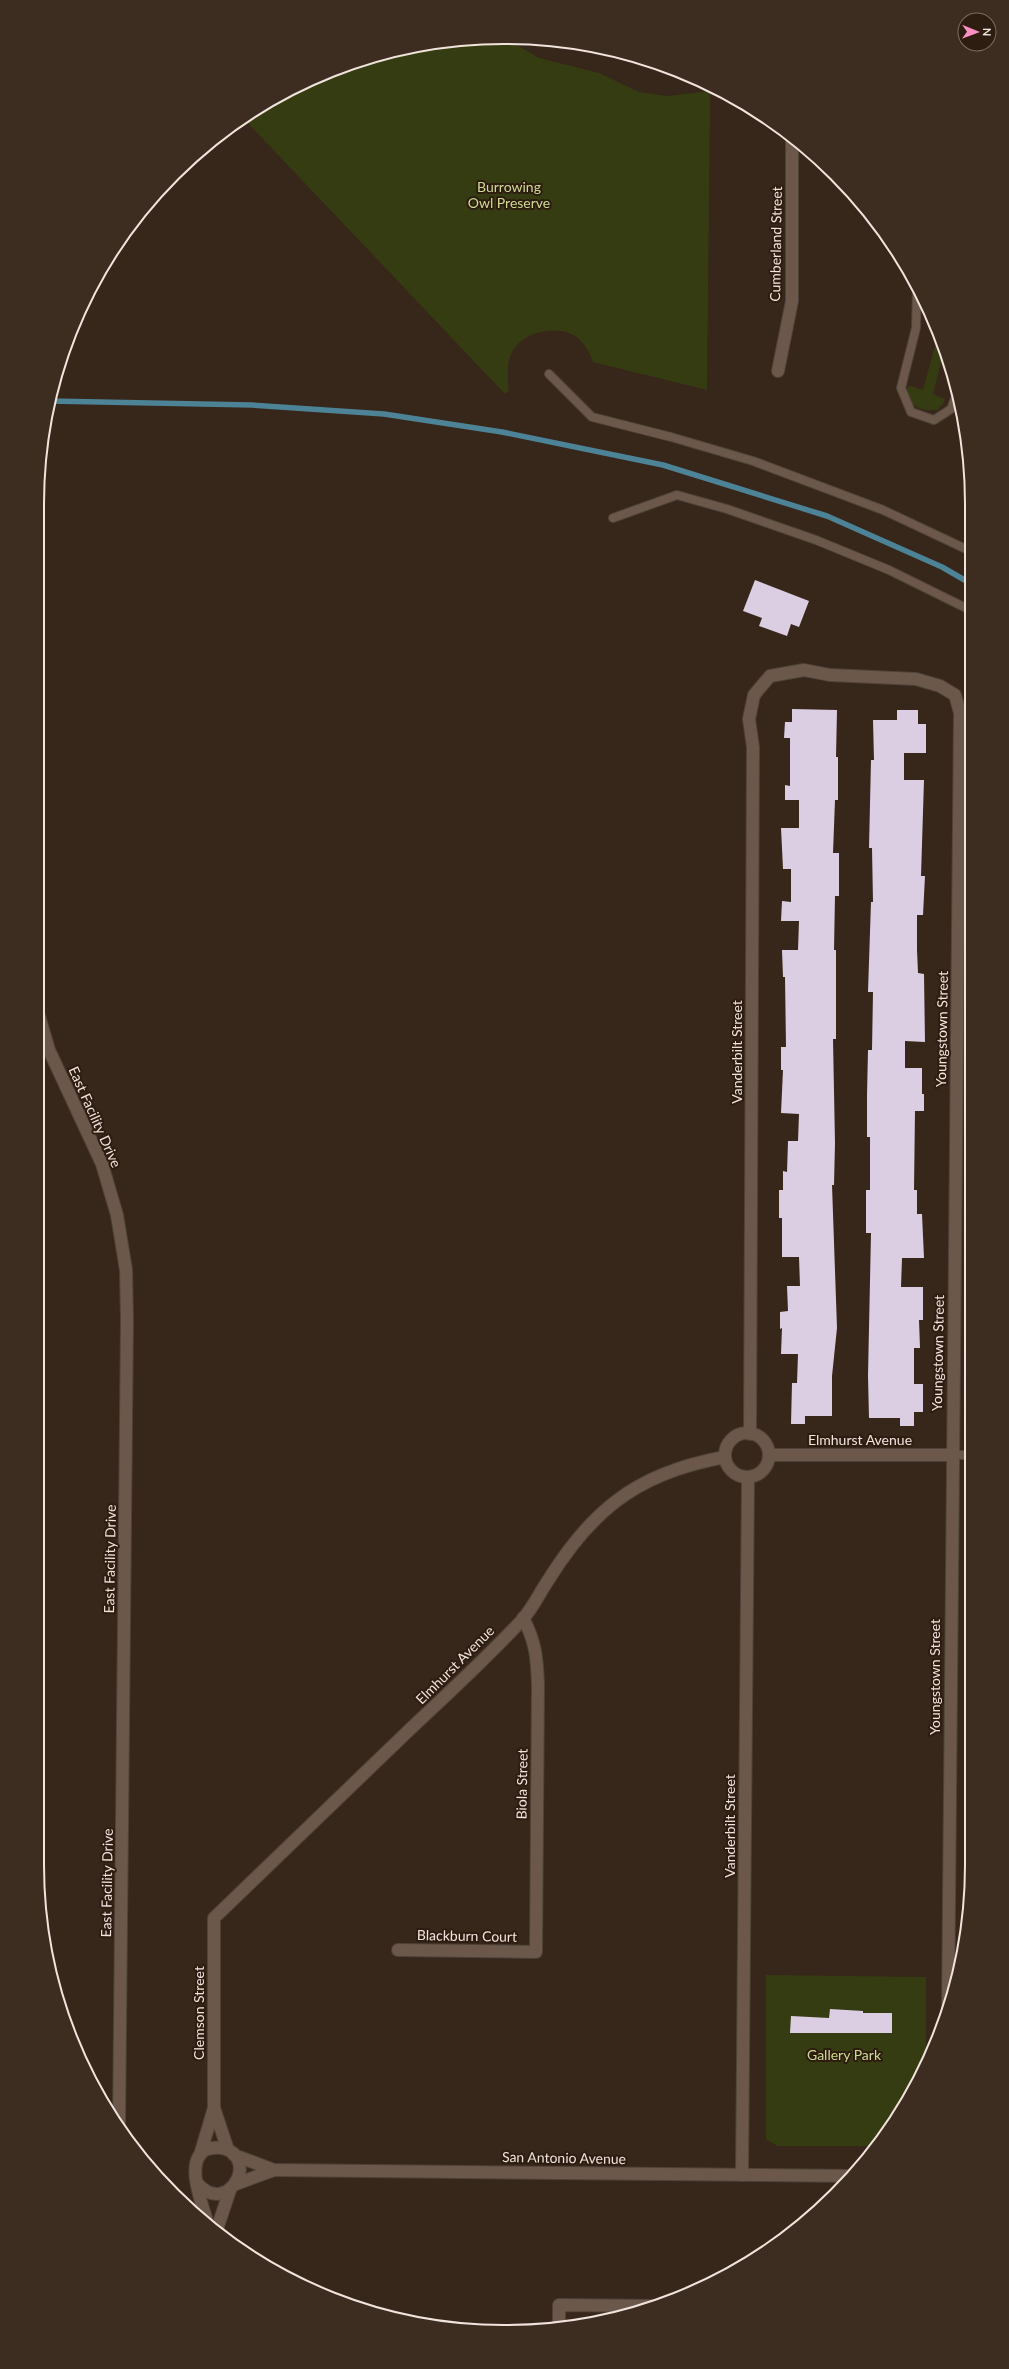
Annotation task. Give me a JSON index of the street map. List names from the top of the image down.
{
  "streets": {
    "street": [
      "Cumberland Street",
      "Youngstown Street",
      "Vanderbilt Street",
      "East Facility Drive",
      "Elmhurst Avenue",
      "Biola Street",
      "Blackburn Court",
      "Clemson Street",
      "San Antonio Avenue"
    ]
  },
  "crossings": [
    ["Youngstown Street", "Vanderbilt Street"],
    ["Youngstown Street", "Elmhurst Avenue"],
    ["Vanderbilt Street", "Elmhurst Avenue"],
    ["Vanderbilt Street", "San Antonio Avenue"],
    ["Elmhurst Avenue", "Biola Street"],
    ["Elmhurst Avenue", "Clemson Street"],
    ["Biola Street", "Blackburn Court"],
    ["Clemson Street", "San Antonio Avenue"]
  ],
  "parks": ["Burrowing Owl Preserve", "Gallery Park"],
  "north": "right"
}
